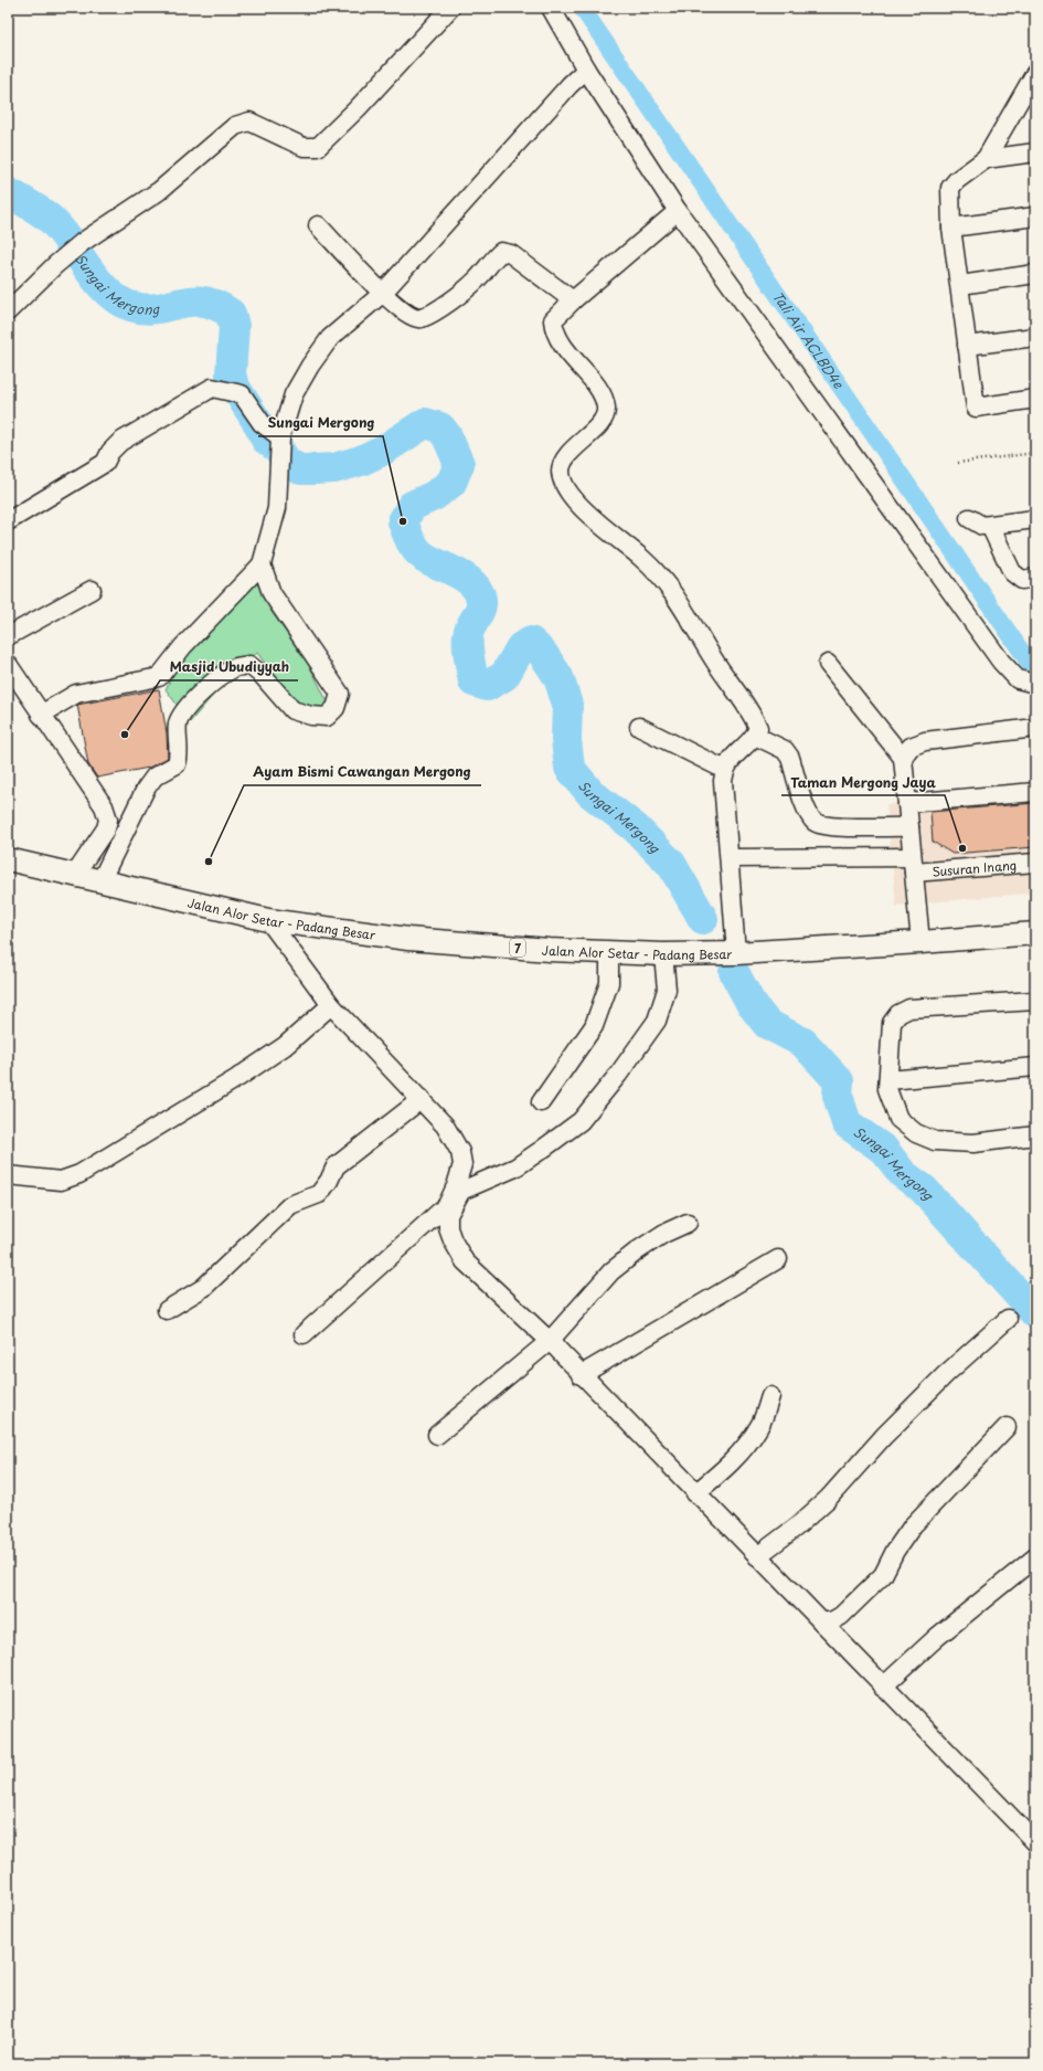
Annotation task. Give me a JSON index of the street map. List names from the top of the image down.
{
  "streets": {
    "main road": ["Jalan Alor Setar - Padang Besar", "7"],
    "street": ["Susuran Inang"]
  },
  "water": ["Sungai Mergong", "Tali Air ACLBD4e"],
  "places": [
    "Sungai Mergong",
    "Masjid Ubudiyyah",
    "Taman Mergong Jaya",
    "Ayam Bismi Cawangan Mergong"
  ]
}
